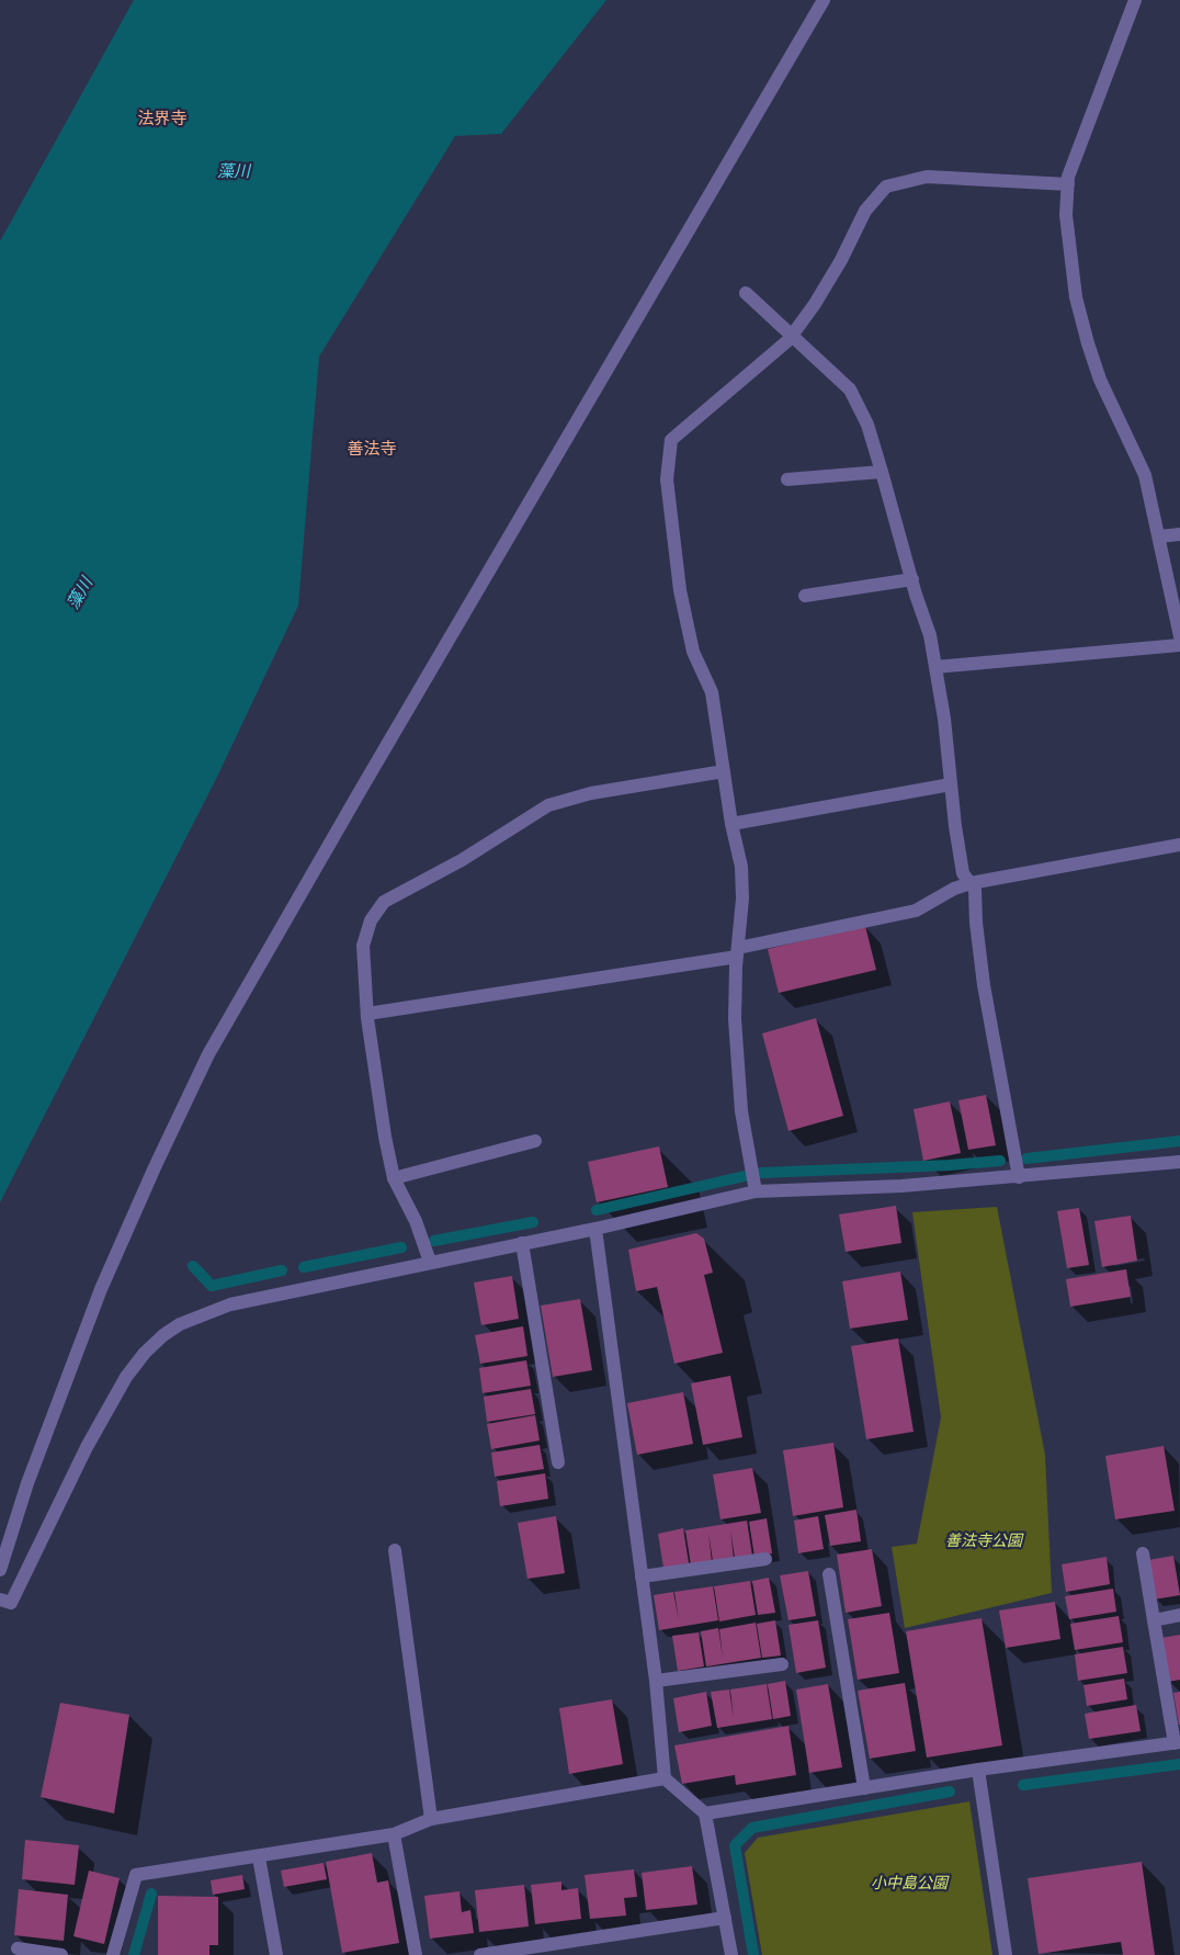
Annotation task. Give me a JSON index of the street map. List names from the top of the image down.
{
  "districts": ["法界寺", "善法寺"],
  "water": ["藻川"],
  "parks": ["善法寺公園", "小中島公園"]
}
